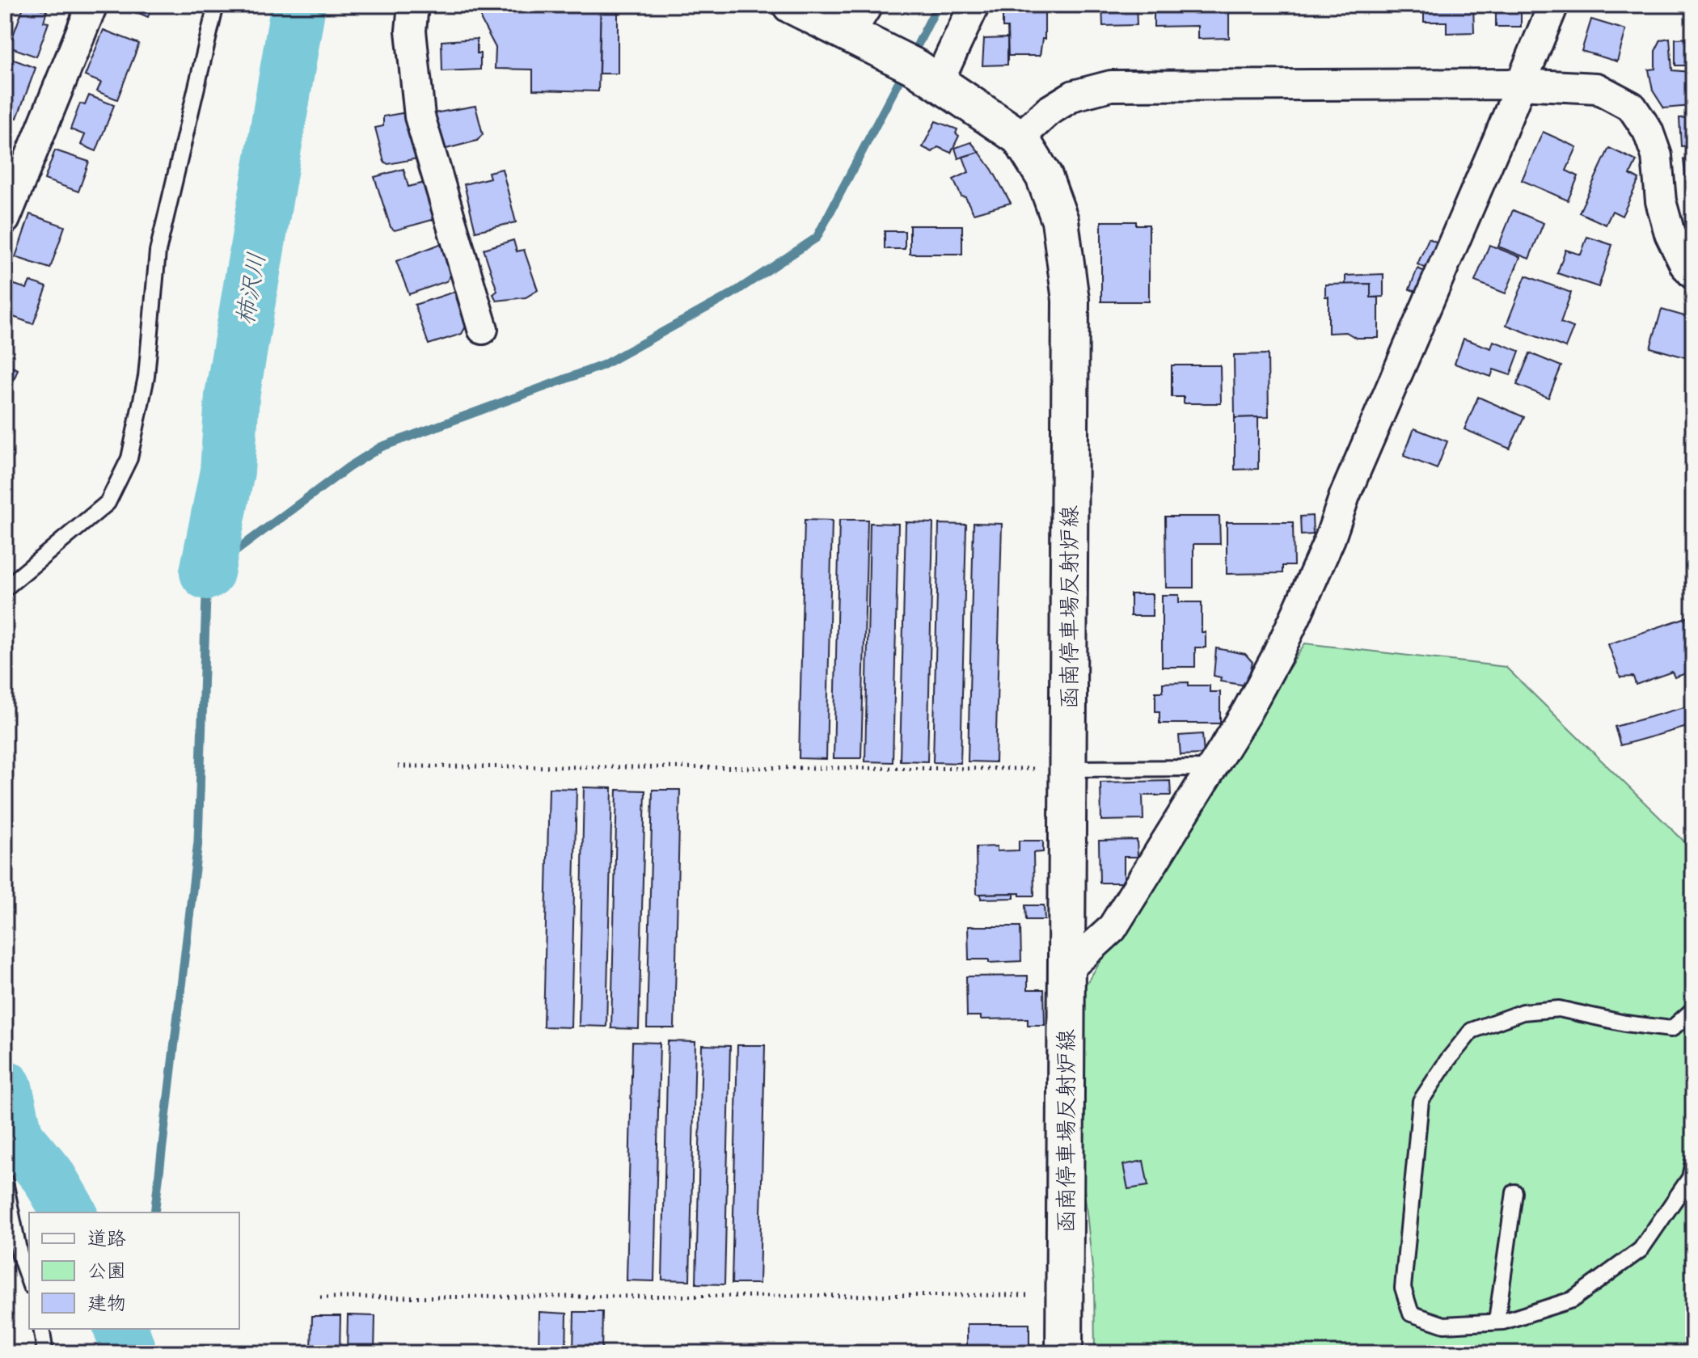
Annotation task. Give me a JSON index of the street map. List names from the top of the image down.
{
  "streets": {
    "main road": ["函南停車場反射炉線"]
  },
  "water": ["柿沢川"],
  "legend": ["道路", "公園", "建物"]
}
